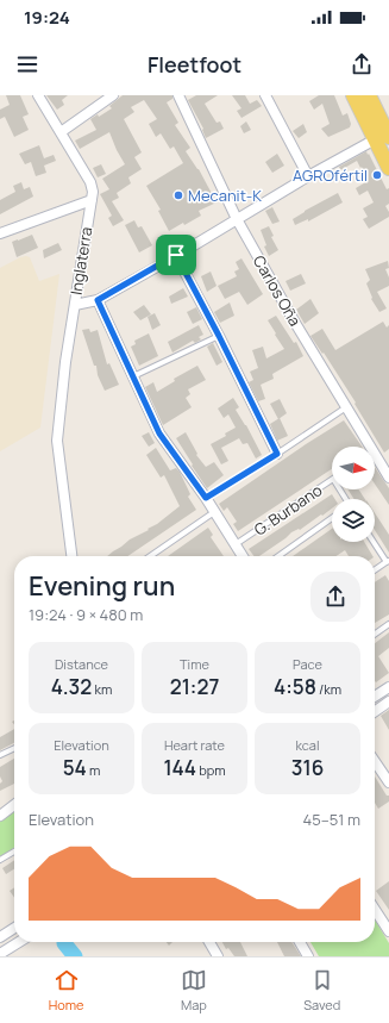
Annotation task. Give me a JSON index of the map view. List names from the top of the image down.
{
  "streets": {
    "street": ["Inglaterra", "Carlos Oña"],
    "lane": ["G. Burbano"]
  },
  "places": ["AGROfértil", "Mecanit-K"],
  "north": "right",
  "page": {
    "status": "19:24",
    "header": "Fleetfoot",
    "heading": ["Evening run", "19:24 · 9 × 480 m"],
    "stats": [
      ["Distance", "4.32 km"],
      ["Time", "21:27"],
      ["Pace", "4:58 /km"],
      ["Elevation", "54 m"],
      ["Heart rate", "144 bpm"],
      ["kcal", "316"]
    ],
    "chart": ["Elevation", "45–51 m"],
    "tabs": ["Home", "Map", "Saved"]
  }
}
